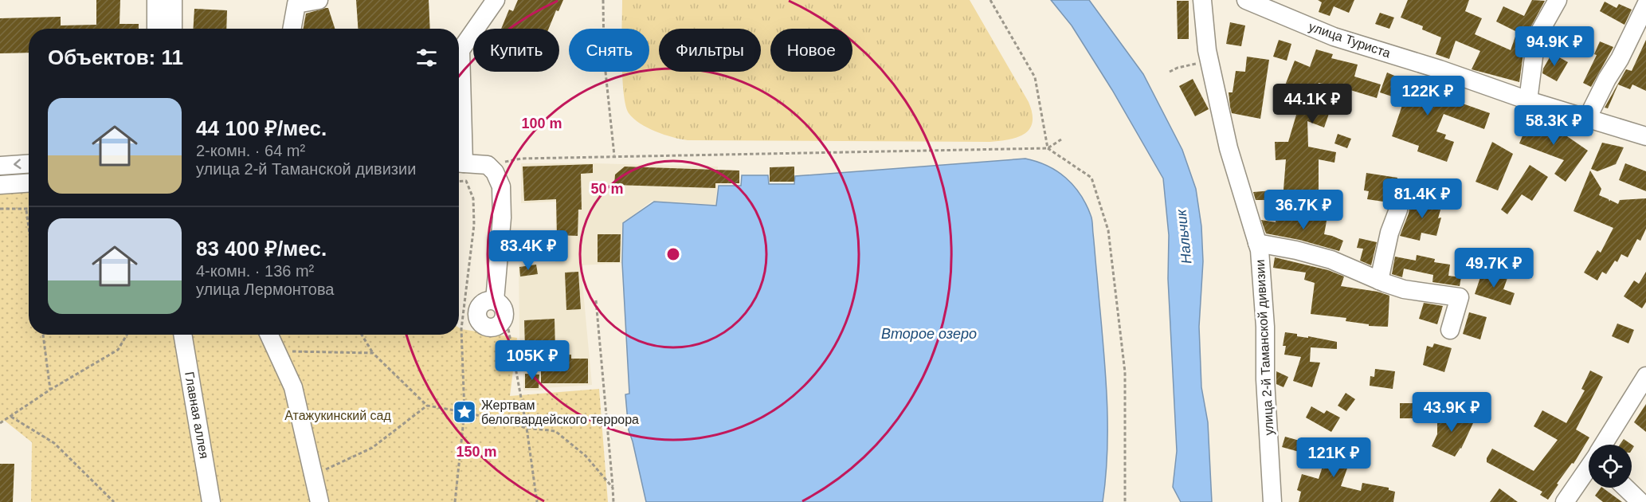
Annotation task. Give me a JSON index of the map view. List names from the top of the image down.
{
  "streets": {
    "street": ["улица Туриста", "улица 2-й Таманской дивизии", "Главная аллея"]
  },
  "water": ["Нальчик", "Второе озеро"],
  "parks": ["Атажукинский сад"],
  "places": {
    "place": ["Жертвам белогвардейского террора"]
  },
  "page": {
    "price": [
      "94.9K ₽",
      "122K ₽",
      "44.1K ₽",
      "58.3K ₽",
      "81.4K ₽",
      "36.7K ₽",
      "83.4K ₽",
      "49.7K ₽",
      "105K ₽",
      "43.9K ₽",
      "121K ₽"
    ],
    "chip": [
      "Купить",
      "Снять",
      "Фильтры",
      "Новое"
    ],
    "heading": "Объектов: 11",
    "list": [
      {
        "name": "44 100 ₽/мес.",
        "note": "2-комн. · 64 m² · улица 2-й Таманской дивизии"
      },
      {
        "name": "83 400 ₽/мес.",
        "note": "4-комн. · 136 m² · улица Лермонтова"
      }
    ]
  },
  "rings": ["100 m", "50 m", "150 m"]
}
